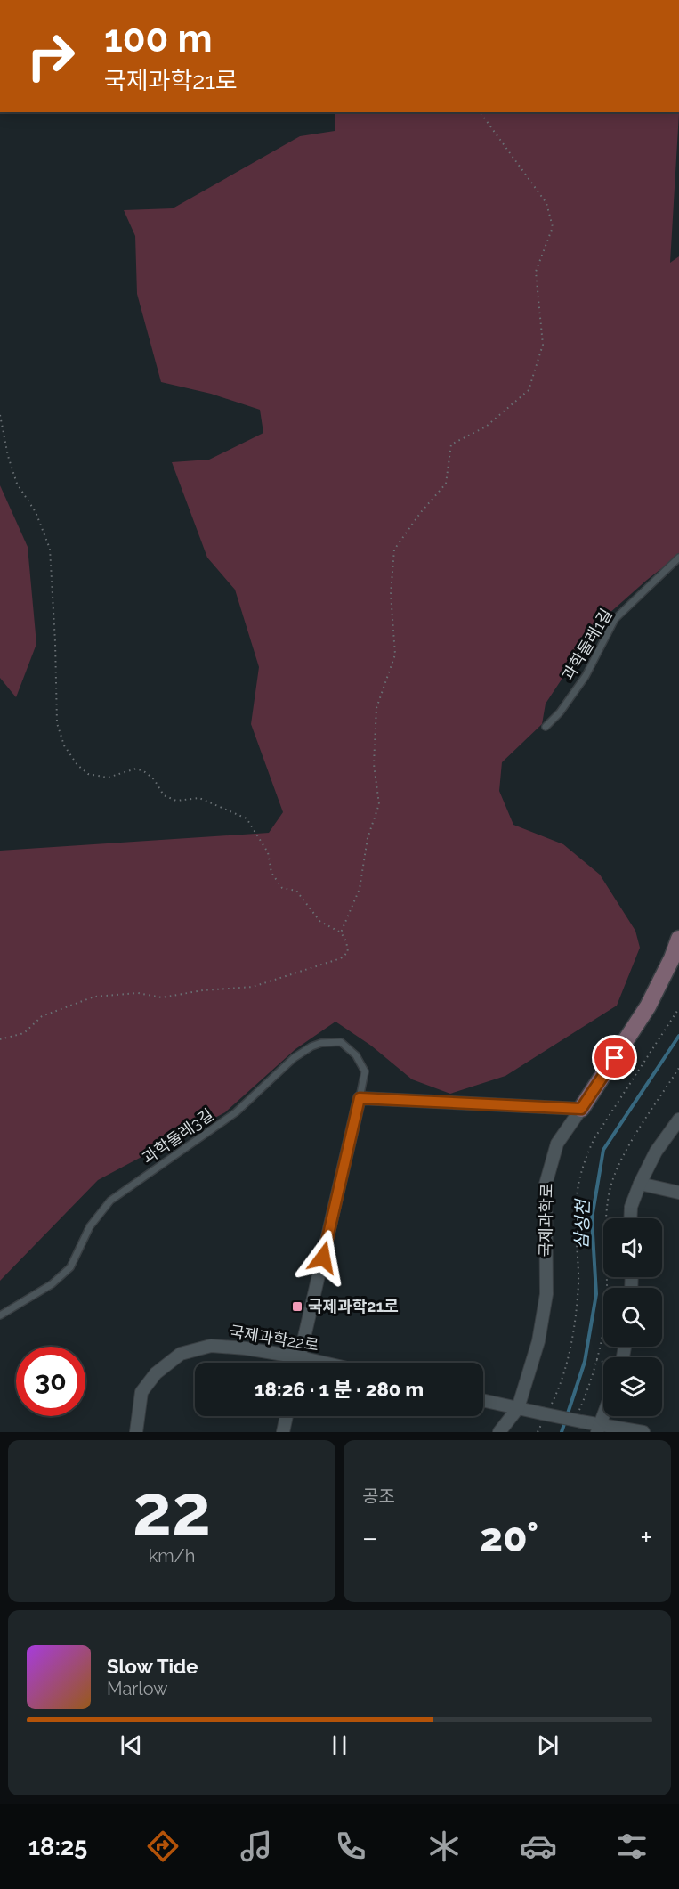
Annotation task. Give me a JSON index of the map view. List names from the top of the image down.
{
  "streets": {
    "street": ["국제과학로", "국제과학22로"],
    "lane": ["과학둘레1길", "과학둘레3길"]
  },
  "water": ["삼성천"],
  "places": {
    "transit": ["국제과학21로"]
  },
  "page": {
    "turn": ["100 m", "국제과학21로"],
    "limit": "30",
    "trip": "18:26 · 1 분 · 280 m",
    "tile": [
      ["22", "km/h"],
      "공조"
    ],
    "heat": ["−", "20°", "+"],
    "song": ["Slow Tide", "Marlow"],
    "tabs": "18:25"
  }
}
